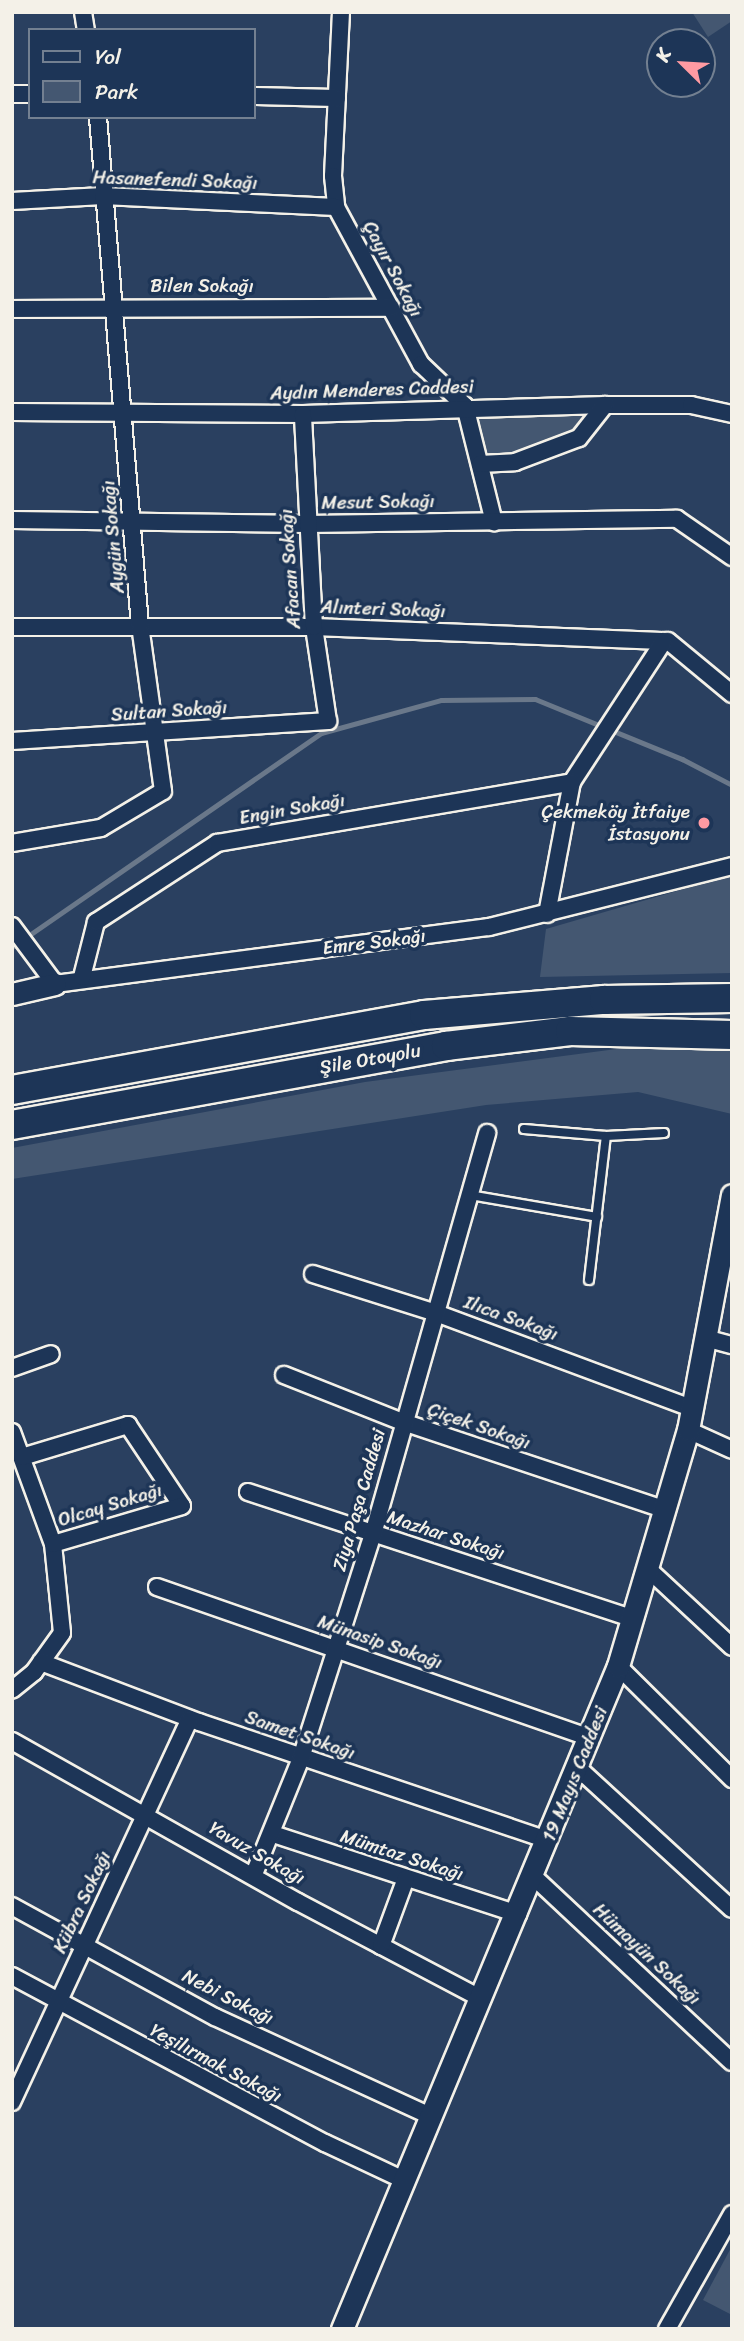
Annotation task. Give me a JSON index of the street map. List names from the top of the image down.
{
  "streets": {
    "highway": ["Şile Otoyolu"],
    "street": [
      "Hasanefendi Sokağı",
      "Çayır Sokağı",
      "Bilen Sokağı",
      "Aydın Menderes Caddesi",
      "Mesut Sokağı",
      "Aygün Sokağı",
      "Afacan Sokağı",
      "Alınteri Sokağı",
      "Sultan Sokağı",
      "Engin Sokağı",
      "Emre Sokağı",
      "Ilıca Sokağı",
      "Çiçek Sokağı",
      "Ziya Paşa Caddesi",
      "Olcay Sokağı",
      "Mazhar Sokağı",
      "Münasip Sokağı",
      "Samet Sokağı",
      "19 Mayıs Caddesi",
      "Yavuz Sokağı",
      "Mümtaz Sokağı",
      "Kübra Sokağı",
      "Hümayün Sokağı",
      "Nebi Sokağı",
      "Yeşilırmak Sokağı"
    ]
  },
  "crossings": [
    ["Hasanefendi Sokağı", "Çayır Sokağı"],
    ["Hasanefendi Sokağı", "Aygün Sokağı"],
    ["Çayır Sokağı", "Bilen Sokağı"],
    ["Çayır Sokağı", "Aydın Menderes Caddesi"],
    ["Bilen Sokağı", "Aygün Sokağı"],
    ["Aydın Menderes Caddesi", "Aygün Sokağı"],
    ["Aydın Menderes Caddesi", "Afacan Sokağı"],
    ["Mesut Sokağı", "Aygün Sokağı"],
    ["Mesut Sokağı", "Afacan Sokağı"],
    ["Aygün Sokağı", "Alınteri Sokağı"],
    ["Aygün Sokağı", "Sultan Sokağı"],
    ["Afacan Sokağı", "Alınteri Sokağı"],
    ["Afacan Sokağı", "Sultan Sokağı"],
    ["Engin Sokağı", "Emre Sokağı"],
    ["Ilıca Sokağı", "Ziya Paşa Caddesi"],
    ["Ilıca Sokağı", "19 Mayıs Caddesi"],
    ["Çiçek Sokağı", "Ziya Paşa Caddesi"],
    ["Çiçek Sokağı", "19 Mayıs Caddesi"],
    ["Ziya Paşa Caddesi", "Mazhar Sokağı"],
    ["Ziya Paşa Caddesi", "Münasip Sokağı"],
    ["Ziya Paşa Caddesi", "Samet Sokağı"],
    ["Ziya Paşa Caddesi", "Yavuz Sokağı"],
    ["Ziya Paşa Caddesi", "Mümtaz Sokağı"],
    ["Mazhar Sokağı", "19 Mayıs Caddesi"],
    ["Münasip Sokağı", "19 Mayıs Caddesi"],
    ["Samet Sokağı", "19 Mayıs Caddesi"],
    ["Samet Sokağı", "Kübra Sokağı"],
    ["19 Mayıs Caddesi", "Yavuz Sokağı"],
    ["19 Mayıs Caddesi", "Mümtaz Sokağı"],
    ["19 Mayıs Caddesi", "Hümayün Sokağı"],
    ["19 Mayıs Caddesi", "Nebi Sokağı"],
    ["19 Mayıs Caddesi", "Yeşilırmak Sokağı"],
    ["Yavuz Sokağı", "Kübra Sokağı"],
    ["Kübra Sokağı", "Nebi Sokağı"],
    ["Kübra Sokağı", "Yeşilırmak Sokağı"]
  ],
  "places": ["Çekmeköy İtfaiye İstasyonu"],
  "legend": ["Yol", "Park"],
  "north": "top left"
}
